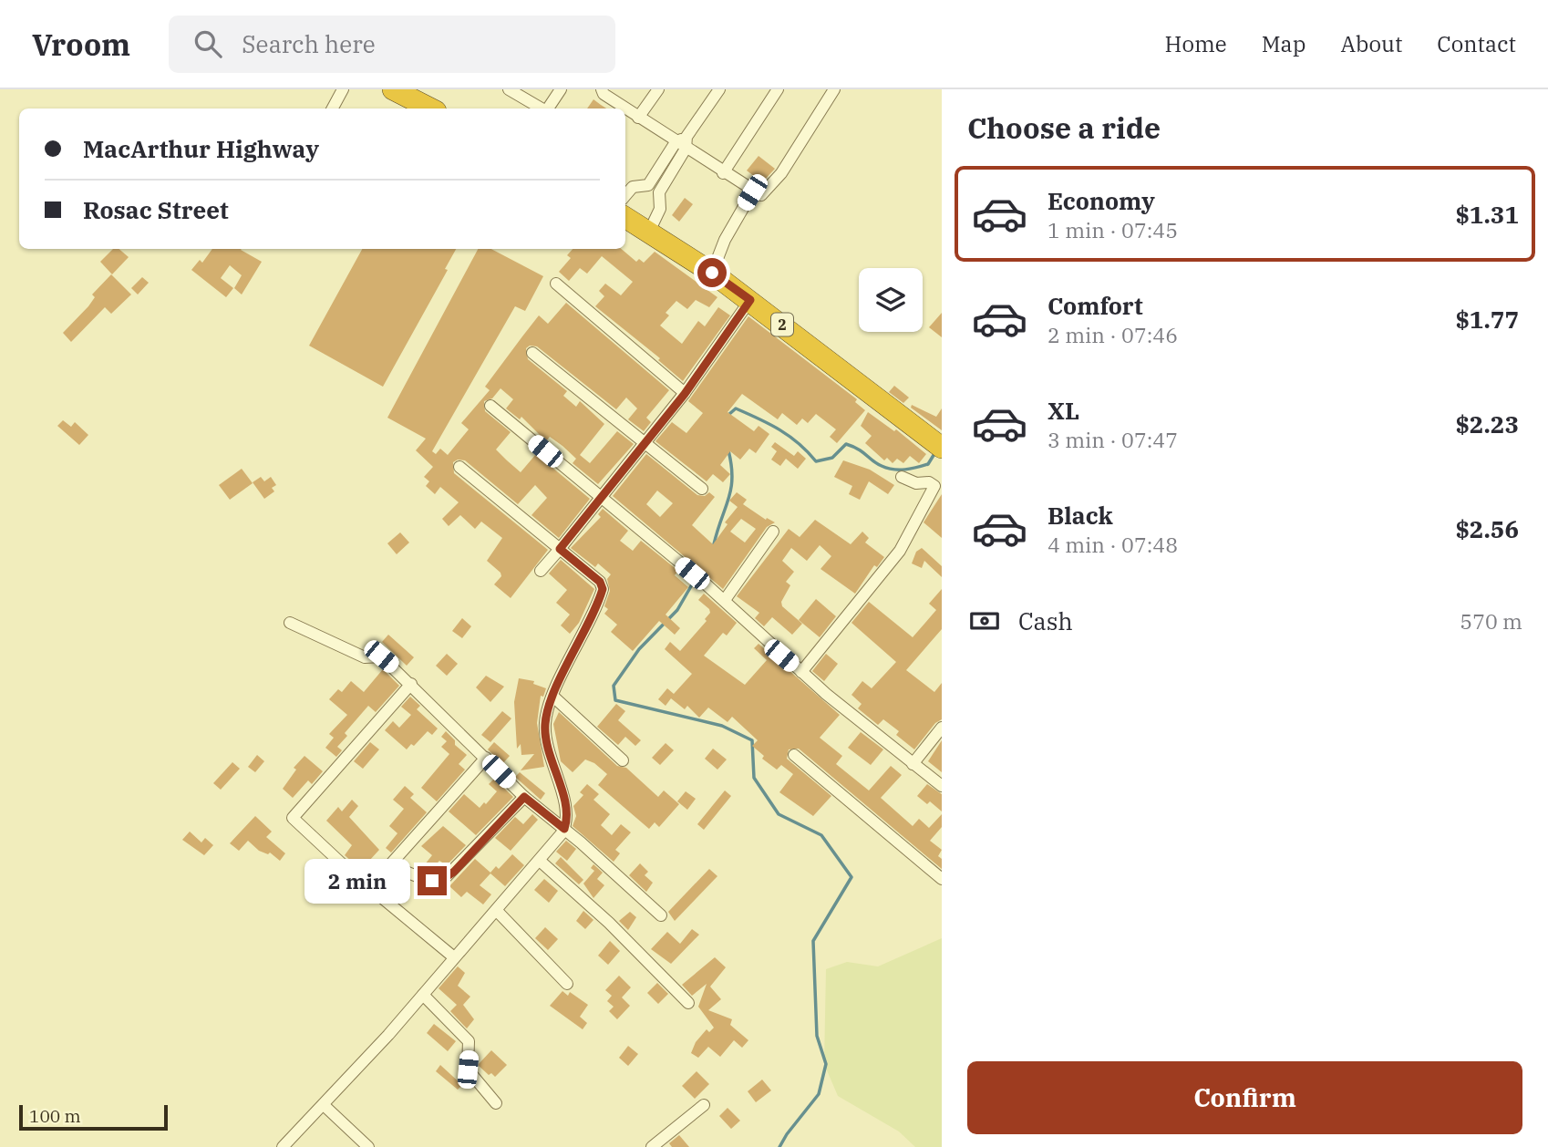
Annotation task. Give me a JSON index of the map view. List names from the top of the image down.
{
  "streets": {
    "highway": ["2"]
  },
  "scale_bar": "100 m",
  "page": {
    "header": "Vroom",
    "search": "Search here",
    "nav": [
      "Home",
      "Map",
      "About",
      "Contact"
    ],
    "heading": "Choose a ride",
    "banner": ["MacArthur Highway", "Rosac Street"],
    "list": [
      {
        "name": "Economy",
        "note": "1 min · 07:45",
        "value": "$1.31"
      },
      {
        "name": "Comfort",
        "note": "2 min · 07:46",
        "value": "$1.77"
      },
      {
        "name": "XL",
        "note": "3 min · 07:47",
        "value": "$2.23"
      },
      {
        "name": "Black",
        "note": "4 min · 07:48",
        "value": "$2.56"
      }
    ],
    "pay": ["Cash", "570 m"],
    "bubble": "2 min",
    "buttons": "Confirm",
    "scale": "100 m"
  }
}
